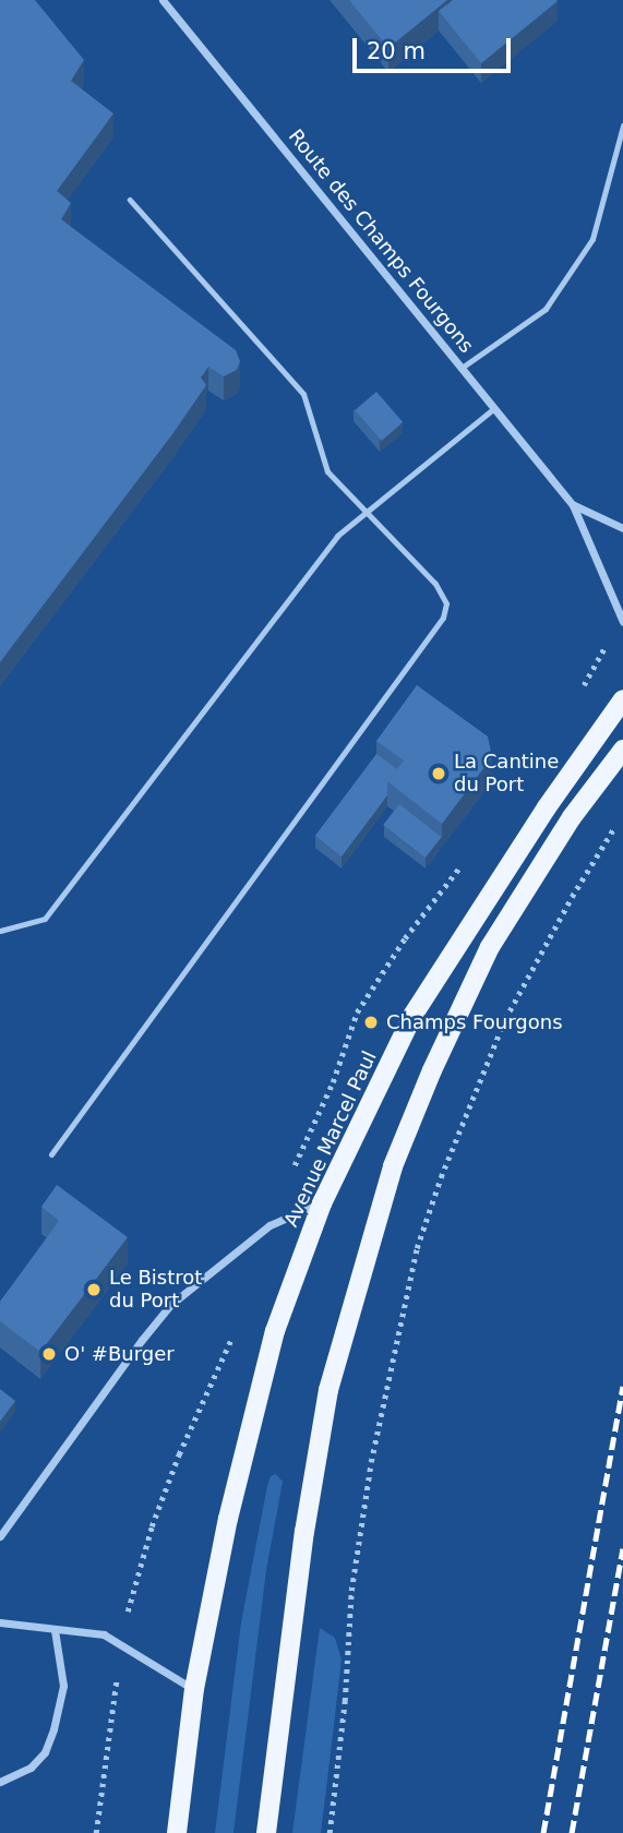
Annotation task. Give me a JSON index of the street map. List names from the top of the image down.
{
  "streets": {
    "main road": ["Avenue Marcel Paul"],
    "street": ["Route des Champs Fourgons"]
  },
  "places": [
    "La Cantine du Port",
    "Champs Fourgons",
    "Le Bistrot du Port",
    "O' #Burger"
  ],
  "scale_bar": "20 m"
}
